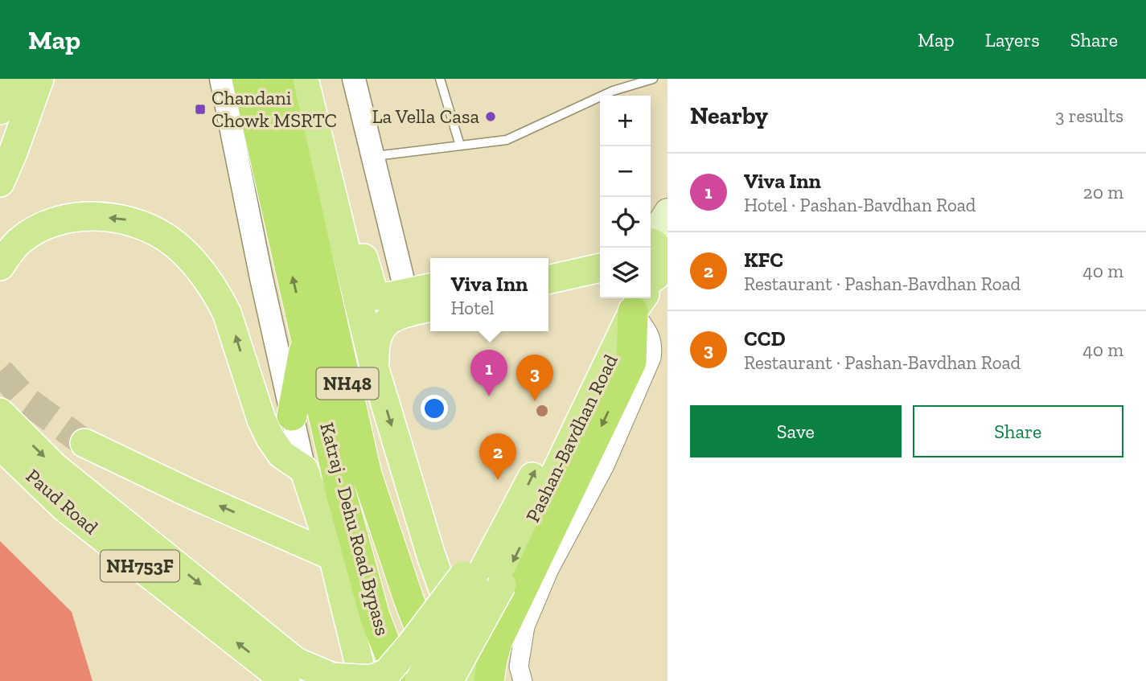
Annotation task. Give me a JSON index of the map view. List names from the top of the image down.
{
  "streets": {
    "highway": ["NH48", "Katraj - Dehu Road Bypass"],
    "main road": ["Pashan-Bavdhan Road", "Paud Road", "NH753F"]
  },
  "one_way": ["Pashan-Bavdhan Road"],
  "places": {
    "transit": ["Chandani Chowk MSRTC"],
    "other": ["La Vella Casa"]
  },
  "page": {
    "header": "Map",
    "nav": ["Map", "Layers", "Share"],
    "heading": ["Nearby", "3 results"],
    "map_buttons": ["+", "−"],
    "list": [
      {
        "mark": "1",
        "name": "Viva Inn",
        "note": "Hotel · Pashan-Bavdhan Road",
        "value": "20 m"
      },
      {
        "mark": "2",
        "name": "KFC",
        "note": "Restaurant · Pashan-Bavdhan Road",
        "value": "40 m"
      },
      {
        "mark": "3",
        "name": "CCD",
        "note": "Restaurant · Pashan-Bavdhan Road",
        "value": "40 m"
      }
    ],
    "popup": ["Viva Inn", "Hotel"],
    "pins": ["1", "3", "2"],
    "buttons": ["Save", "Share"]
  }
}
